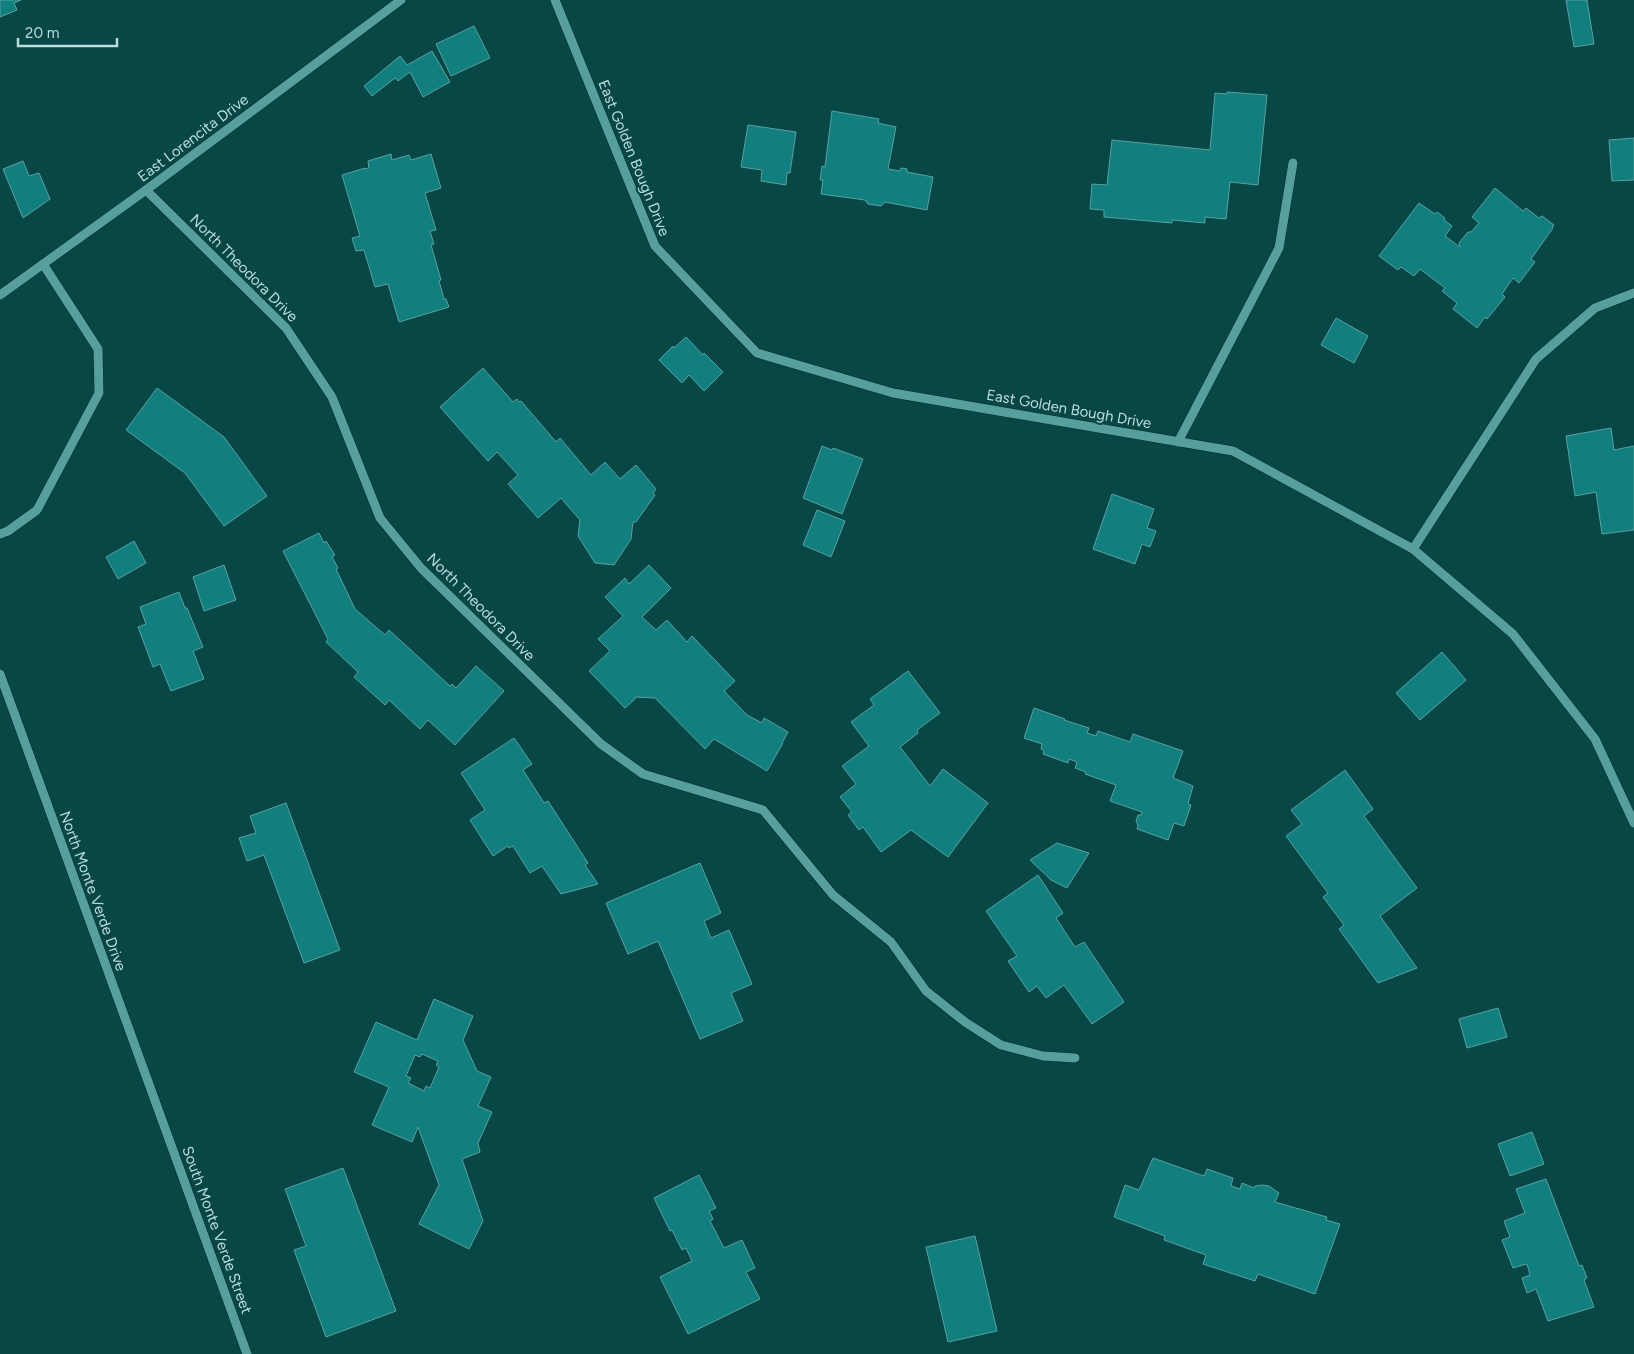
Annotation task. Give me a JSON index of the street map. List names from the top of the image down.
{
  "streets": {
    "street": [
      "East Lorencita Drive",
      "East Golden Bough Drive",
      "North Theodora Drive",
      "North Monte Verde Drive",
      "South Monte Verde Street"
    ]
  },
  "crossings": [
    ["East Lorencita Drive", "North Theodora Drive"],
    ["North Monte Verde Drive", "South Monte Verde Street"]
  ],
  "scale_bar": "20 m"
}
